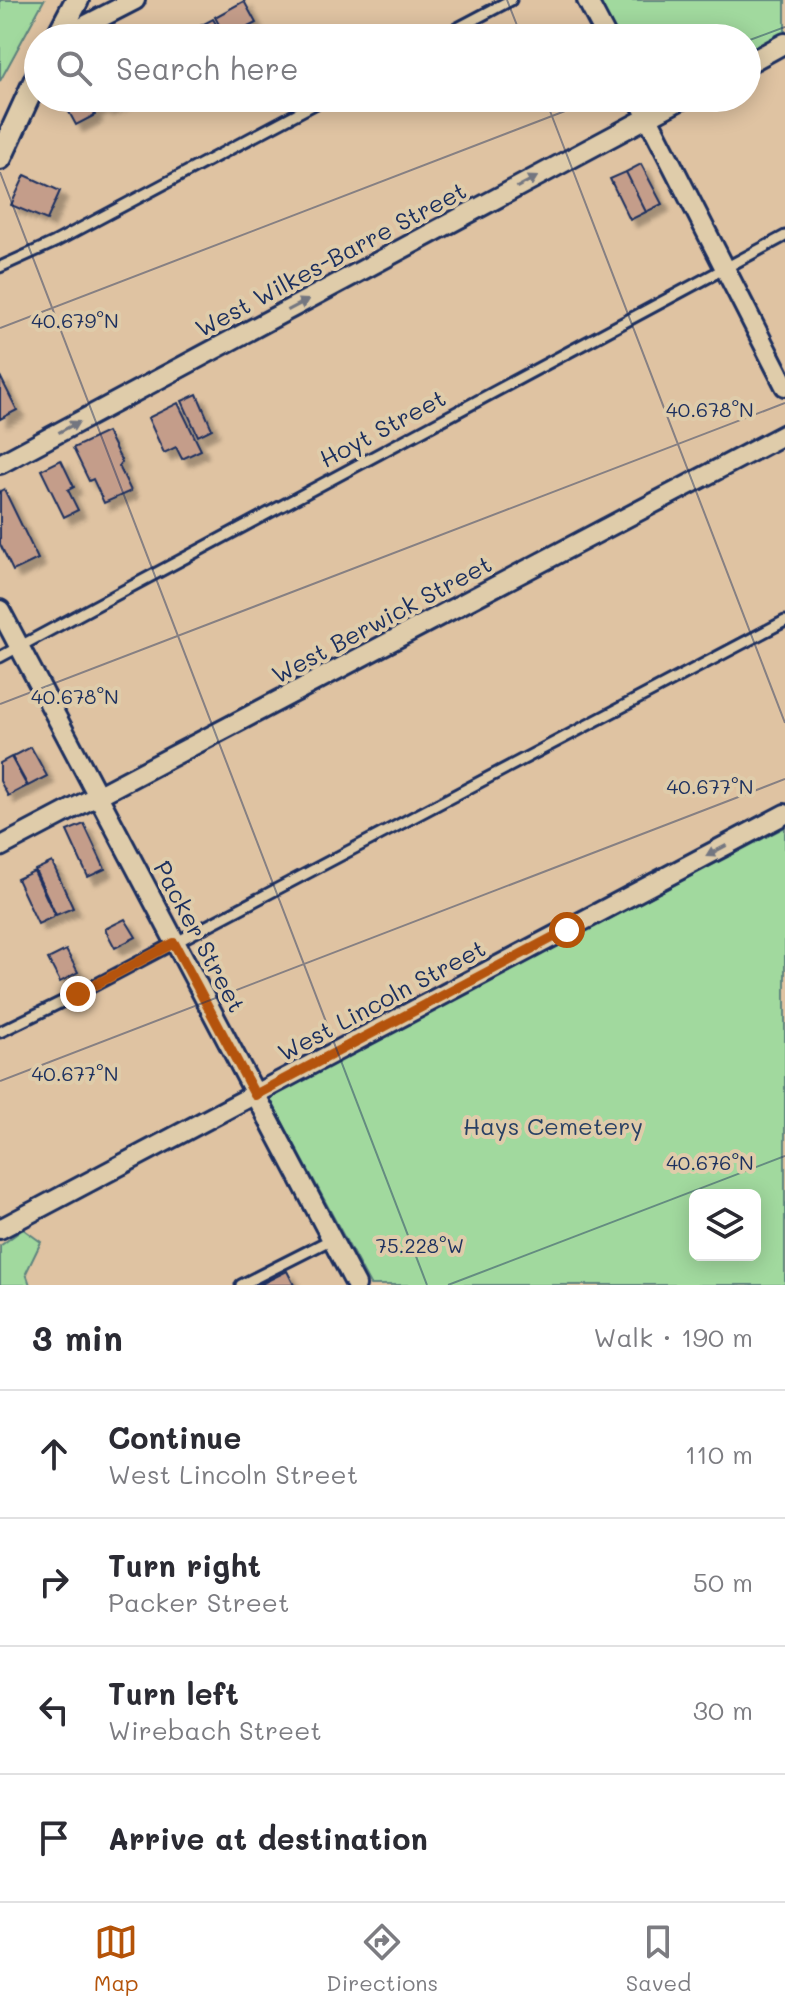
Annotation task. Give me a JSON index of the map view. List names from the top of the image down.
{
  "streets": {
    "street": [
      "West Wilkes-Barre Street",
      "West Berwick Street",
      "Packer Street",
      "West Lincoln Street"
    ],
    "lane": ["Hoyt Street"]
  },
  "crossings": [
    ["Hoyt Street", "Packer Street"],
    ["West Berwick Street", "Packer Street"],
    ["Packer Street", "West Lincoln Street"]
  ],
  "one_way": ["West Wilkes-Barre Street", "West Lincoln Street"],
  "parks": ["Hays Cemetery"],
  "page": {
    "search": "Search here",
    "heading": ["3 min", "Walk · 190 m"],
    "list": [
      ["Continue", "West Lincoln Street", "110 m"],
      ["Turn right", "Packer Street", "50 m"],
      ["Turn left", "Wirebach Street", "30 m"],
      "Arrive at destination"
    ],
    "nav": ["Map", "Directions", "Saved"]
  },
  "coordinates": [
    "40.679°N",
    "40.678°N",
    "40.677°N",
    "40.676°N",
    "75.228°W"
  ]
}
